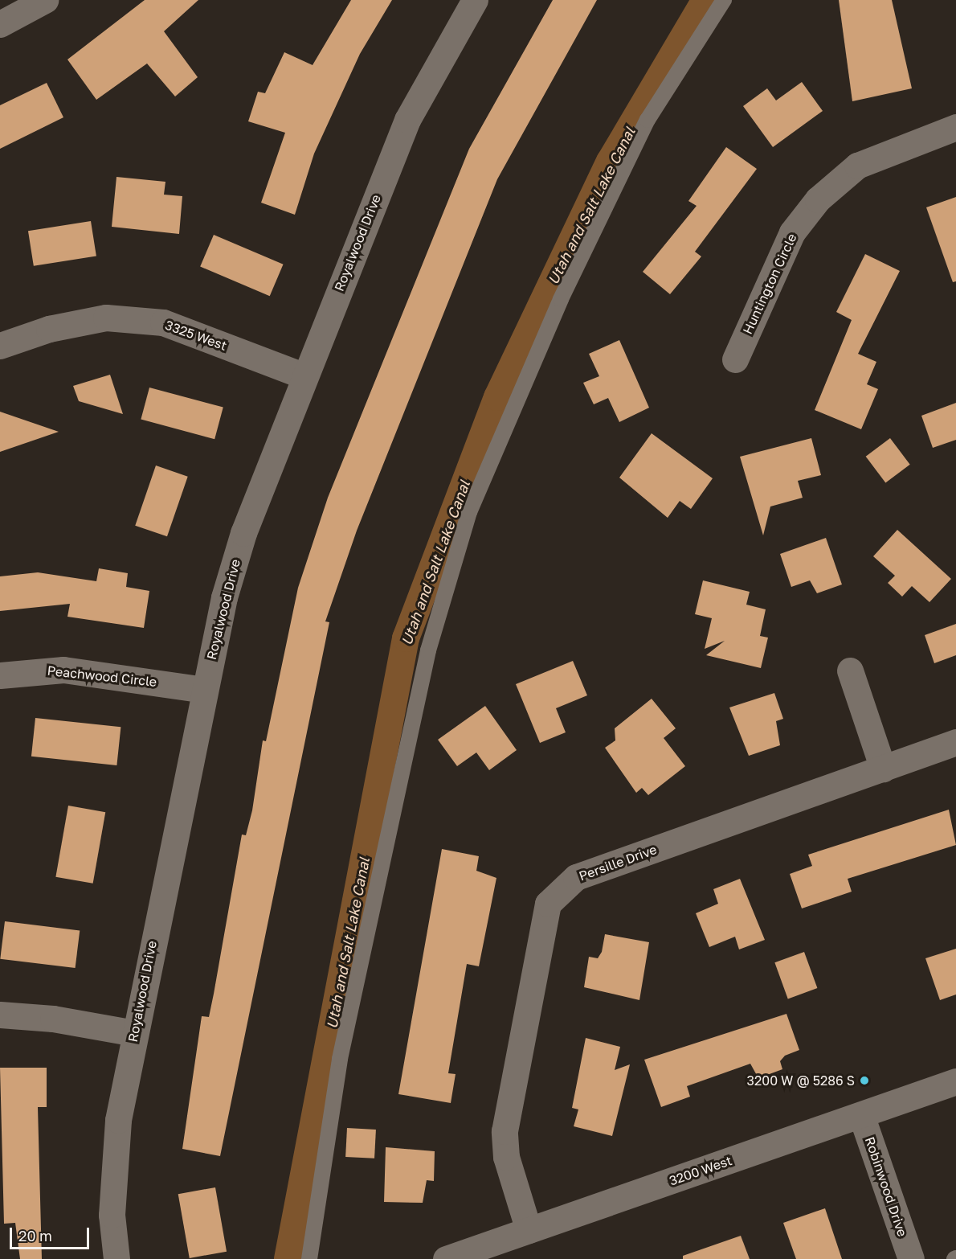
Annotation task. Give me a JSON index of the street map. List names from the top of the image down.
{
  "streets": {
    "street": [
      "Royalwood Drive",
      "Huntington Circle",
      "3325 West",
      "Peachwood Circle",
      "Persille Drive",
      "3200 West",
      "Robinwood Drive"
    ]
  },
  "crossings": [
    ["Royalwood Drive", "3325 West"],
    ["Royalwood Drive", "Peachwood Circle"],
    ["Persille Drive", "3200 West"],
    ["3200 West", "Robinwood Drive"]
  ],
  "water": ["Utah and Salt Lake Canal"],
  "places": ["3200 W @ 5286 S"],
  "scale_bar": "20 m"
}
